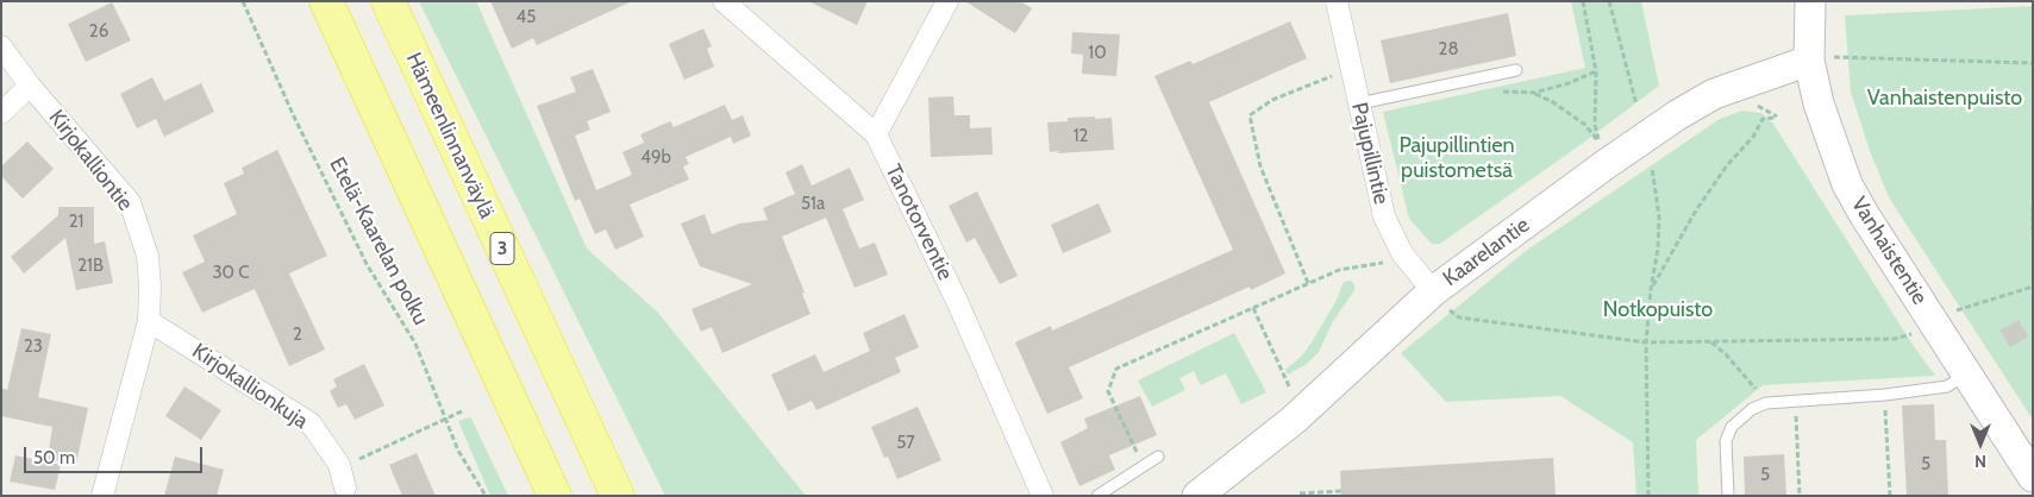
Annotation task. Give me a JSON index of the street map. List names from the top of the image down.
{
  "streets": {
    "highway": ["Hämeenlinnanväylä", "3"],
    "main road": ["Vanhaistentie", "Kaarelantie"],
    "street": [
      "Pajupillintie",
      "Kirjokalliontie",
      "Tanotorventie",
      "Kirjokallionkuja"
    ],
    "path": ["Etelä-Kaarelan polku"]
  },
  "crossings": [
    ["Pajupillintie", "Kaarelantie"],
    ["Kirjokalliontie", "Kirjokallionkuja"],
    ["Vanhaistentie", "Kaarelantie"]
  ],
  "parks": ["Vanhaistenpuisto", "Pajupillintien puistometsä", "Notkopuisto"],
  "house_numbers": [
    "45",
    "26",
    "28",
    "10",
    "12",
    "49b",
    "51a",
    "21",
    "21B",
    "30 C",
    "2",
    "23",
    "57",
    "5",
    "5"
  ],
  "scale_bar": "50 m",
  "north": "bottom"
}
